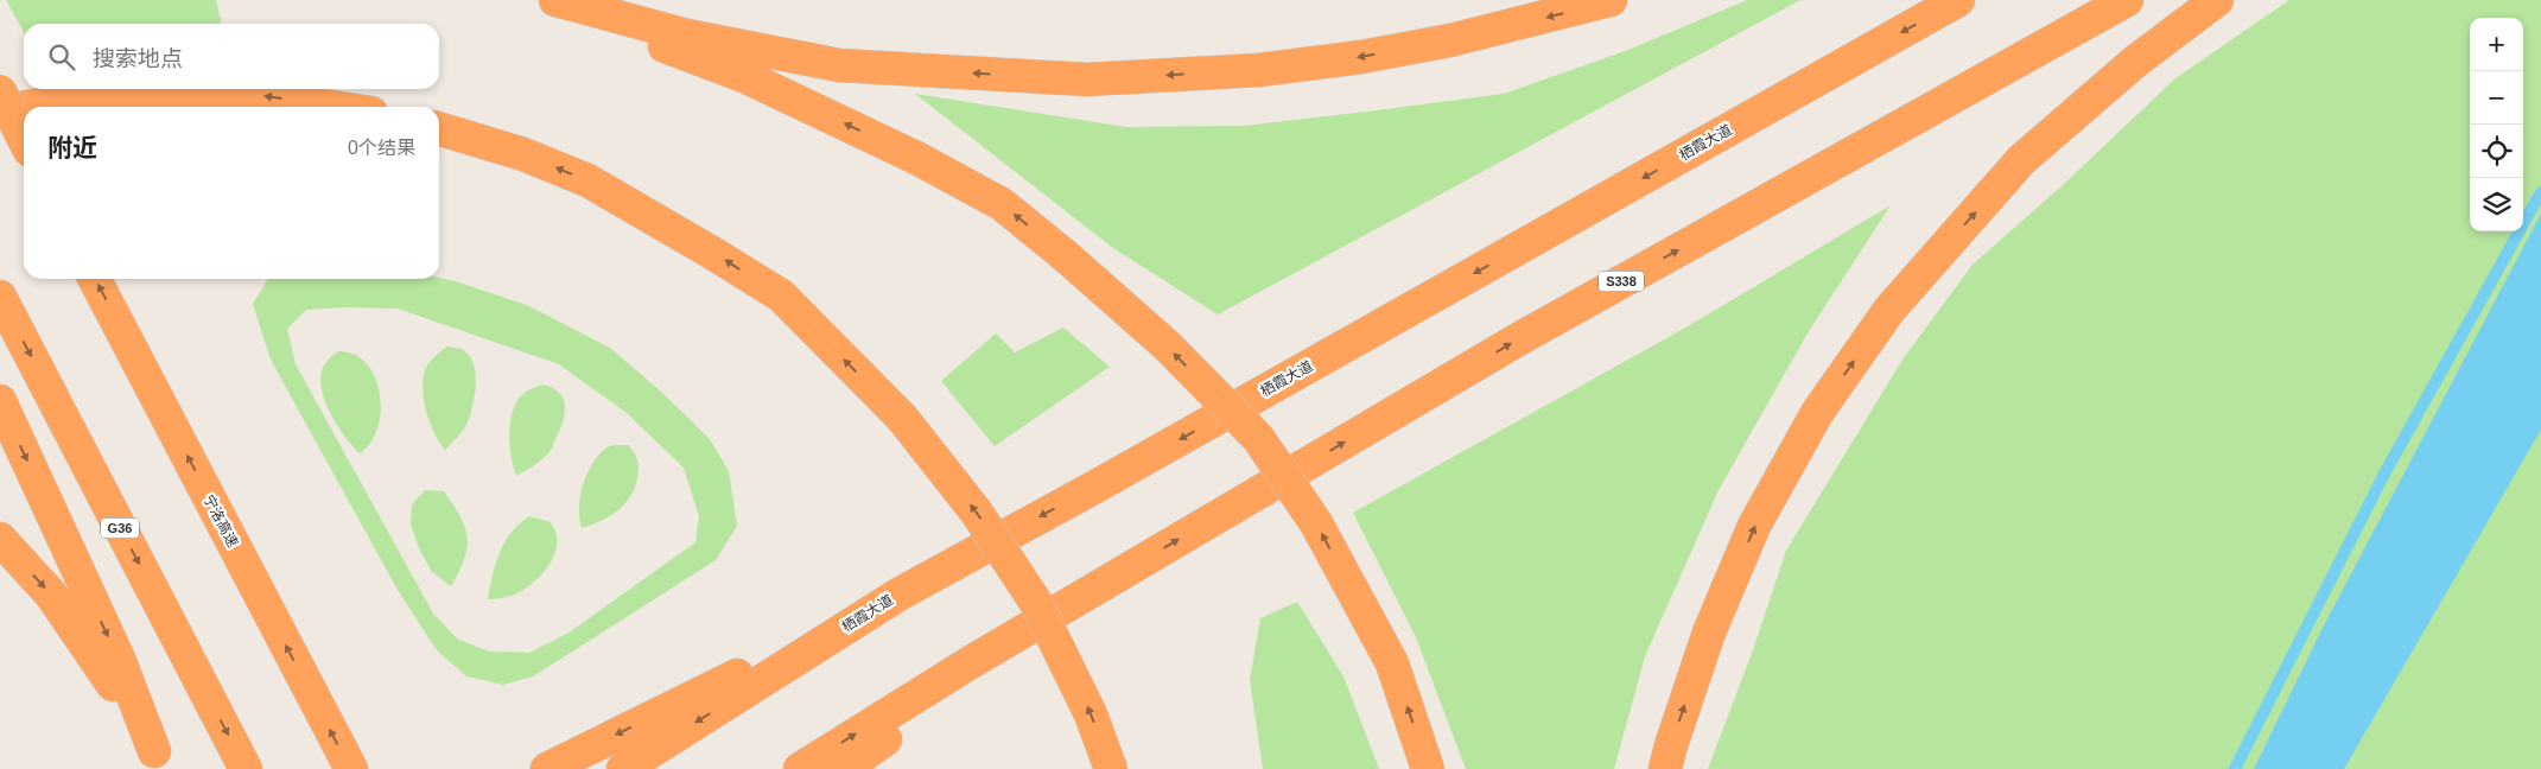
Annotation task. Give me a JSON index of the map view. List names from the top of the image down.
{
  "streets": {
    "highway": [
      "栖霞大道",
      "S338",
      "宁洛高速",
      "G36"
    ]
  },
  "page": {
    "map_buttons": ["+", "−"],
    "search": "搜索地点",
    "heading": ["附近", "0个结果"]
  }
}
